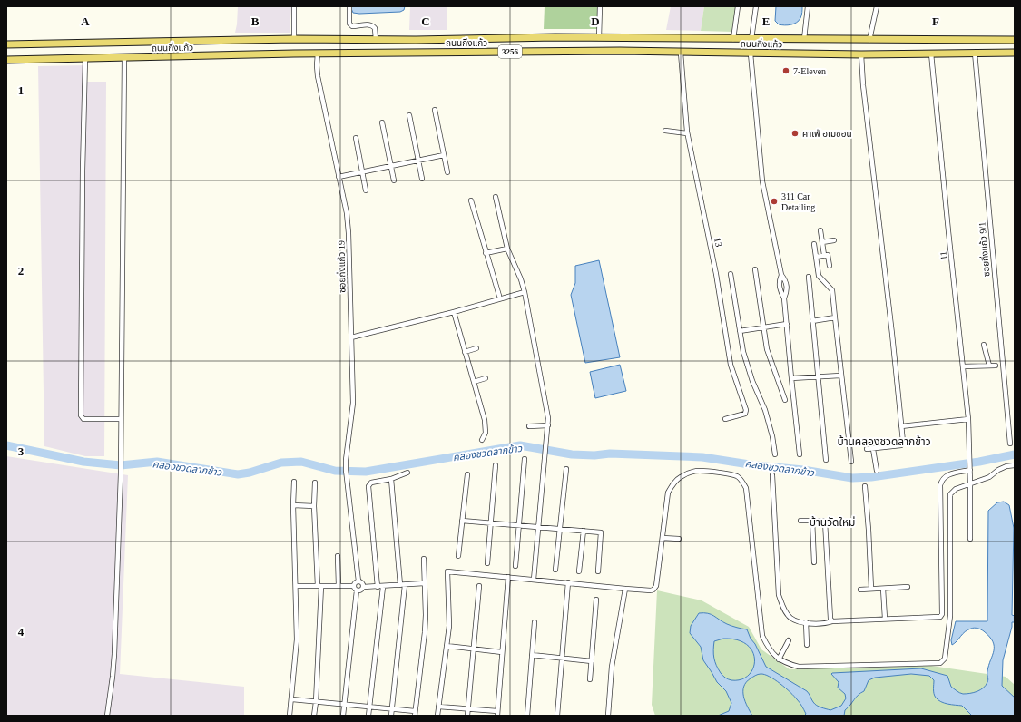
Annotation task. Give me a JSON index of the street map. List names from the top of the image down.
{
  "streets": {
    "main road": ["ถนนกิ่งแก้ว", "3256"],
    "street": [
      "13",
      "ซอยกิ่งแก้ว 9/1",
      "11",
      "ซอยกิ่งแก้ว 19"
    ]
  },
  "crossings": [
    ["ถนนกิ่งแก้ว", "13"],
    ["ถนนกิ่งแก้ว", "ซอยกิ่งแก้ว 9/1"],
    ["ถนนกิ่งแก้ว", "11"],
    ["ถนนกิ่งแก้ว", "ซอยกิ่งแก้ว 19"]
  ],
  "districts": ["บ้านคลองชวดลากข้าว", "บ้านวัดใหม่"],
  "water": ["คลองชวดลากข้าว"],
  "places": ["7-Eleven", "คาเฟ่ อเมซอน", "311 Car Detailing"],
  "grid": {
    "columns": [
      "A",
      "B",
      "C",
      "D",
      "E",
      "F"
    ],
    "rows": [
      "1",
      "2",
      "3",
      "4"
    ]
  }
}
